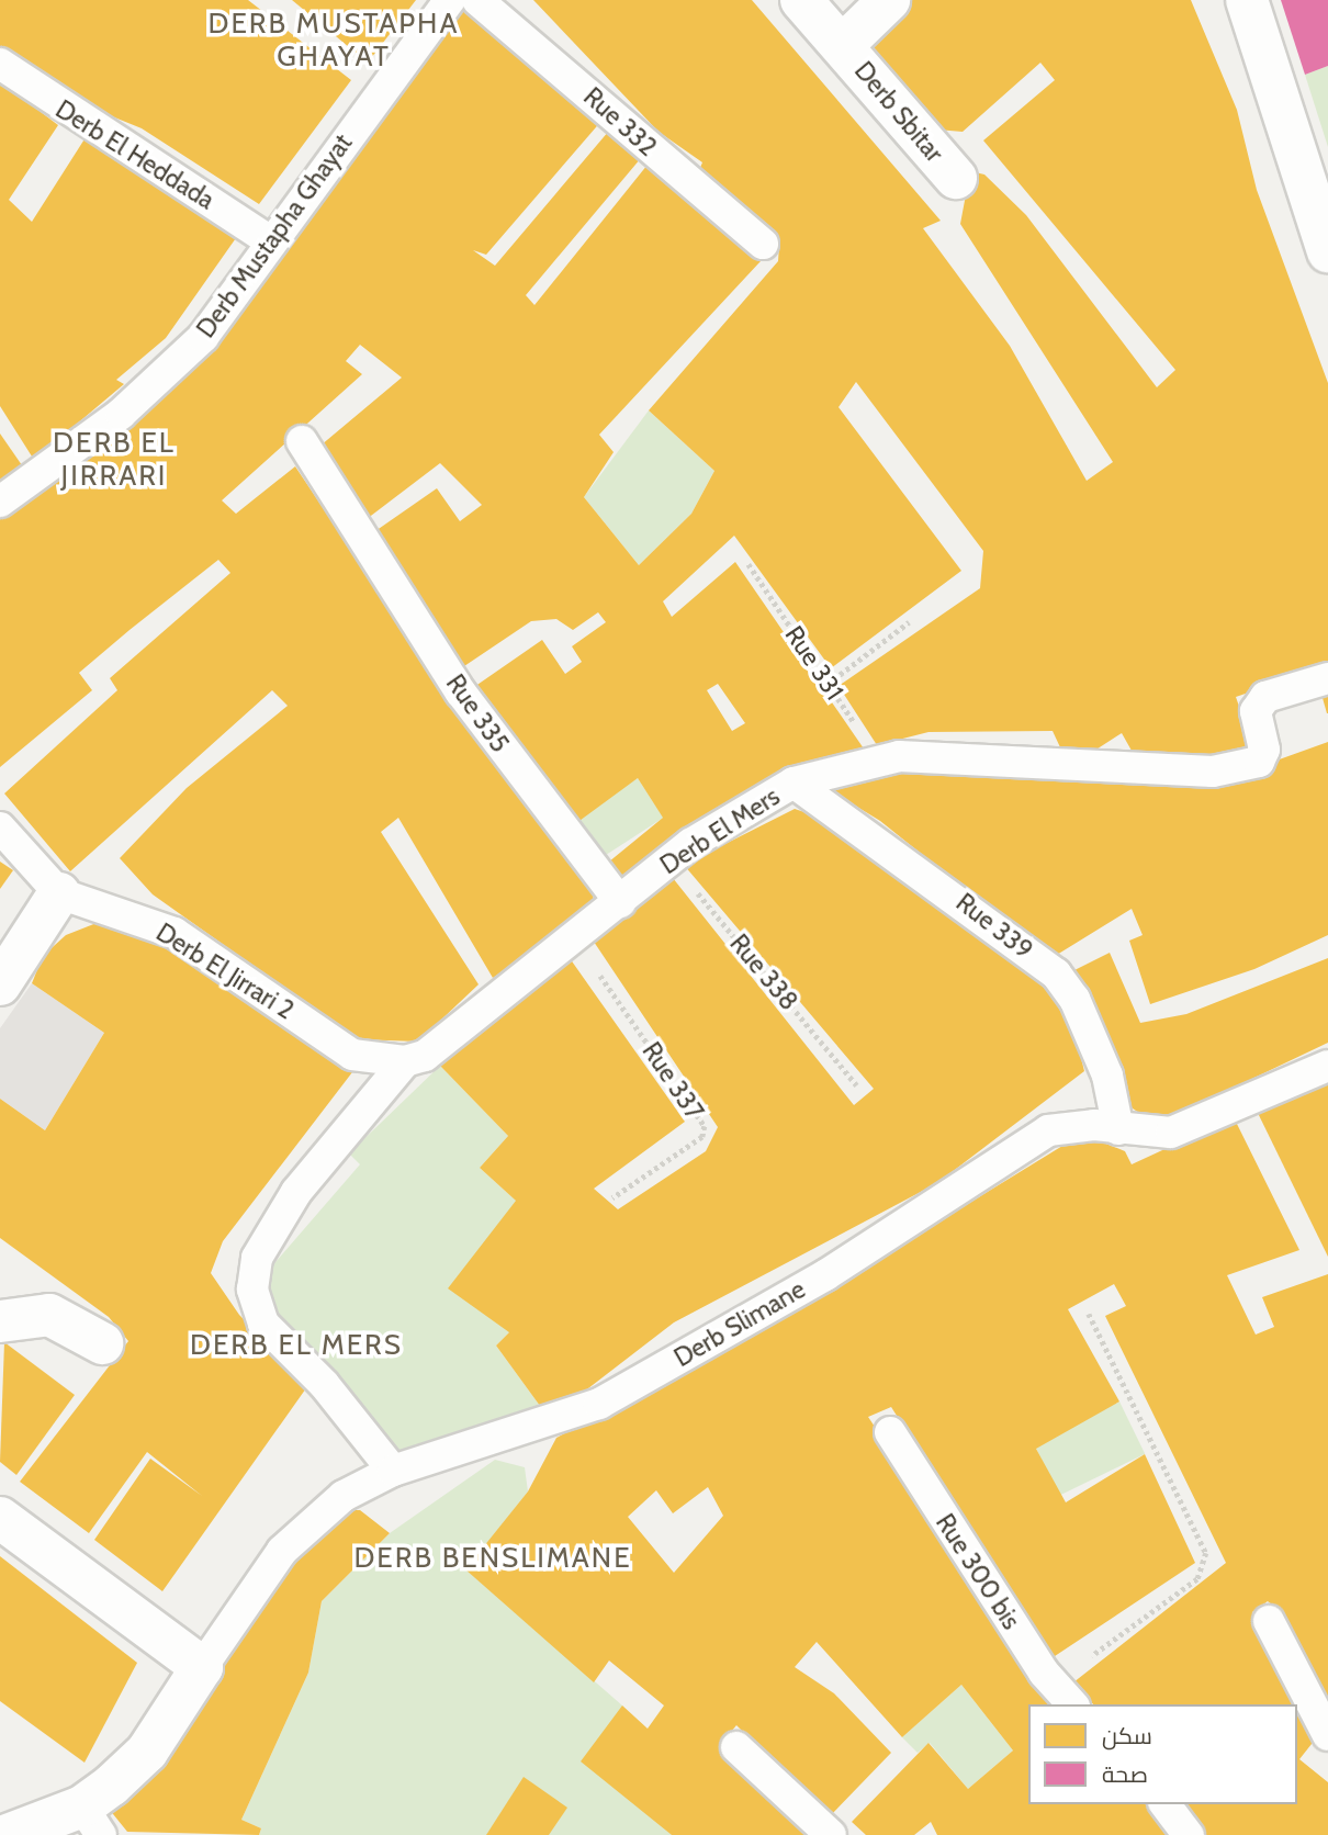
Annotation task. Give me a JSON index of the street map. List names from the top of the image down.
{
  "streets": {
    "street": ["Derb Sbitar"],
    "lane": [
      "Rue 332",
      "Derb El Heddada",
      "Derb Mustapha Ghayat",
      "Rue 335",
      "Derb El Mers",
      "Rue 339",
      "Derb El Jirrari 2",
      "Derb Slimane",
      "Rue 300 bis"
    ],
    "path": ["Rue 331", "Rue 338", "Rue 337"]
  },
  "crossings": [
    ["Derb El Heddada", "Derb Mustapha Ghayat"],
    ["Rue 331", "Derb El Mers"],
    ["Rue 335", "Derb El Mers"],
    ["Derb El Mers", "Rue 339"],
    ["Derb El Mers", "Derb El Jirrari 2"],
    ["Derb El Mers", "Rue 338"],
    ["Derb El Mers", "Rue 337"],
    ["Derb El Mers", "Derb Slimane"],
    ["Rue 339", "Derb Slimane"]
  ],
  "districts": [
    "DERB MUSTAPHA GHAYAT",
    "DERB EL JIRRARI",
    "DERB EL MERS",
    "DERB BENSLIMANE"
  ],
  "legend": ["سكن", "صحة"]
}
